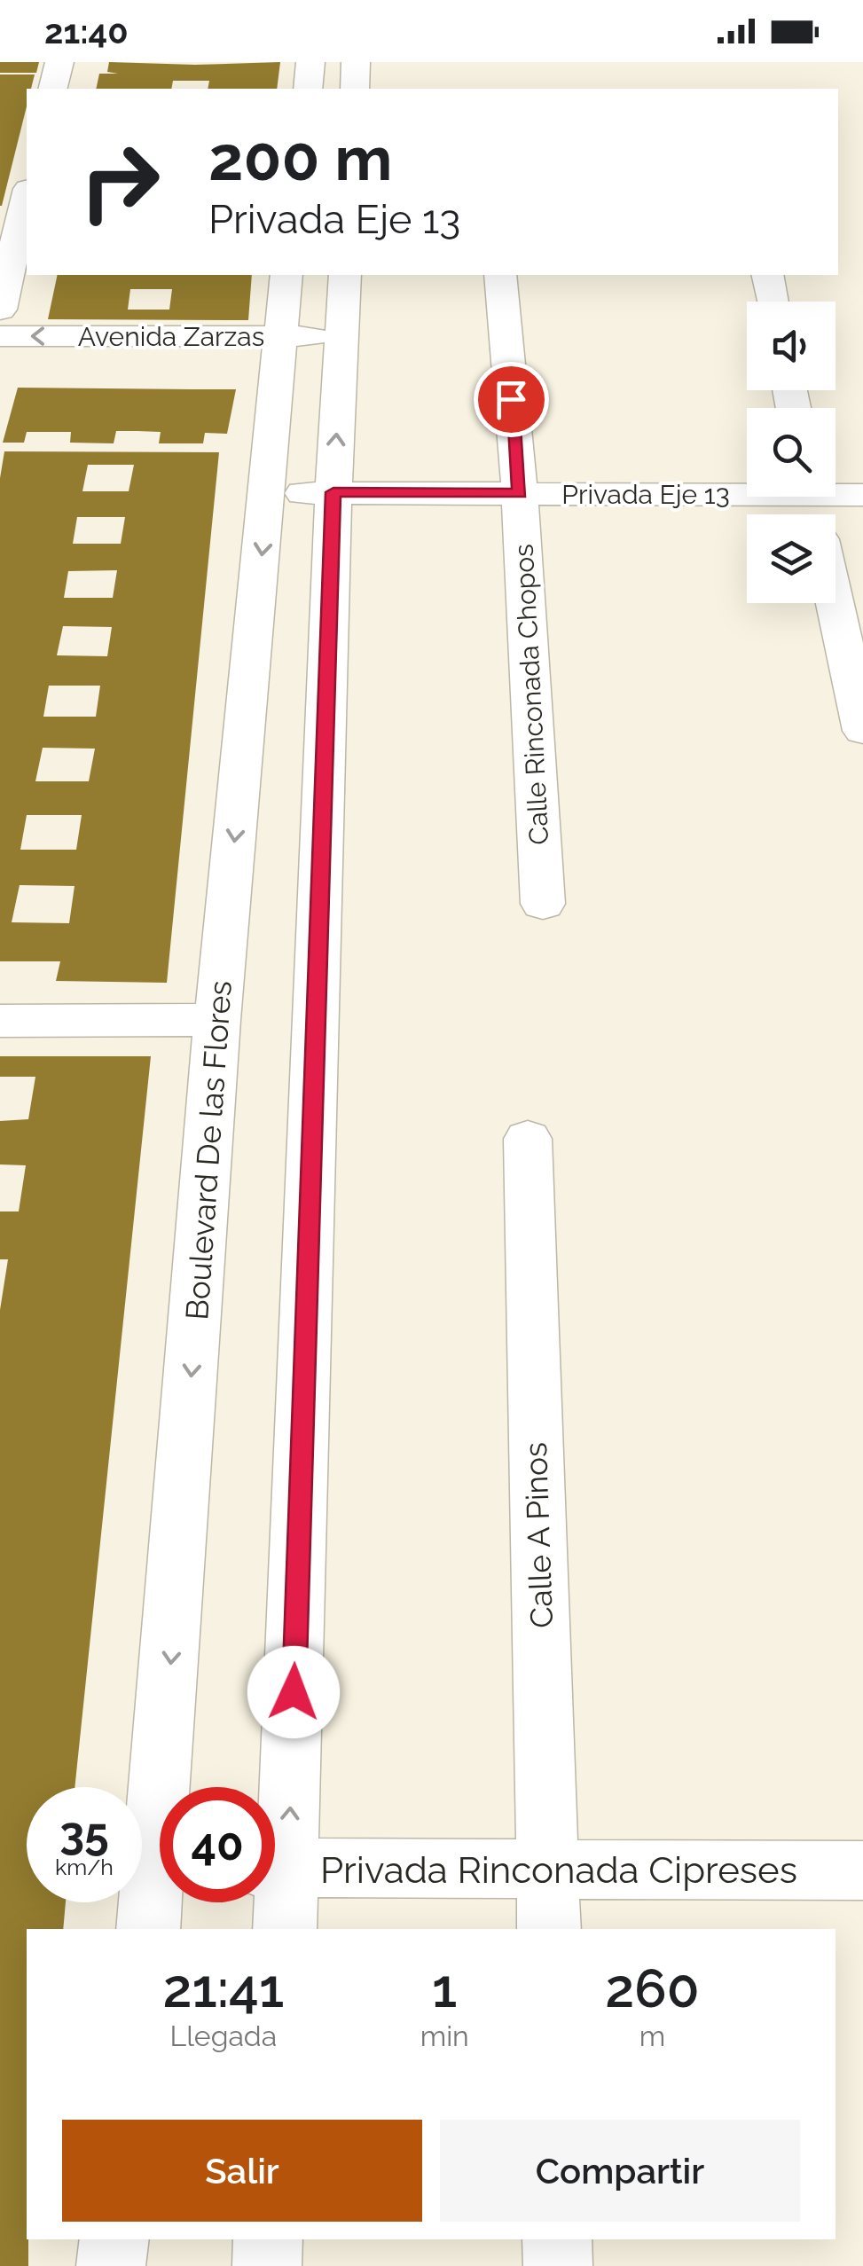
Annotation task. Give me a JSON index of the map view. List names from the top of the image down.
{
  "streets": {
    "street": [
      "Avenida Zarzas",
      "Privada Eje 13",
      "Calle Rinconada Chopos",
      "Boulevard De las Flores",
      "Calle A Pinos",
      "Privada Rinconada Cipreses"
    ]
  },
  "crossings": [
    ["Avenida Zarzas", "Boulevard De las Flores"],
    ["Privada Eje 13", "Calle Rinconada Chopos"],
    ["Privada Eje 13", "Boulevard De las Flores"],
    ["Calle A Pinos", "Privada Rinconada Cipreses"]
  ],
  "page": {
    "status": "21:40",
    "turn": ["200 m", "Privada Eje 13"],
    "speed": "35 km/h",
    "limit": "40",
    "eta": [
      "21:41",
      "Llegada",
      "1",
      "min",
      "260",
      "m"
    ],
    "buttons": ["Salir", "Compartir"]
  }
}
